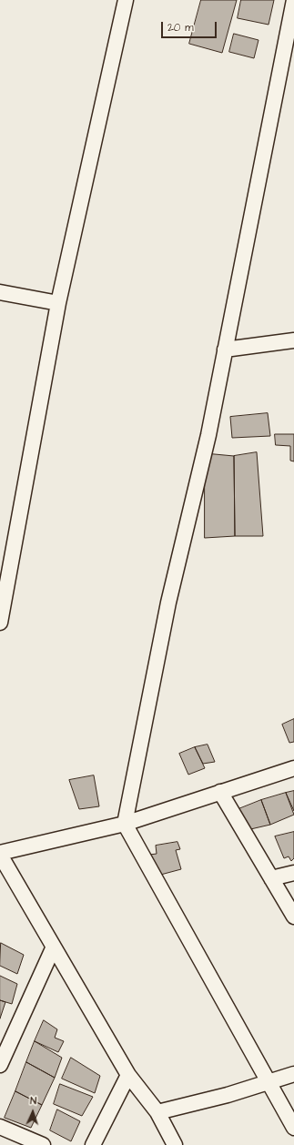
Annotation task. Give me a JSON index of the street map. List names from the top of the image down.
{
  "scale_bar": "20 m",
  "north": "top"
}
